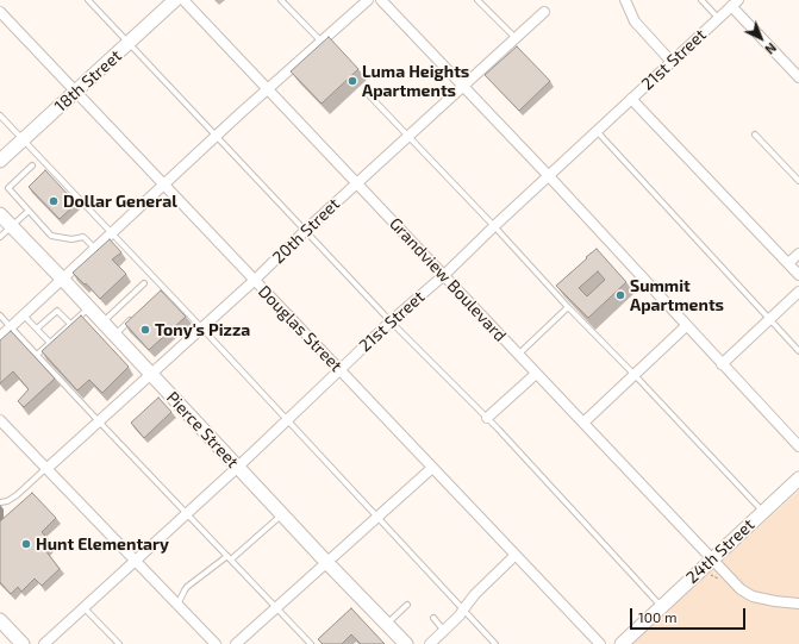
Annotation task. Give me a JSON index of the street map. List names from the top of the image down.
{
  "streets": {
    "main road": ["18th Street", "Pierce Street", "24th Street"],
    "street": [
      "21st Street",
      "20th Street",
      "Grandview Boulevard",
      "Douglas Street"
    ]
  },
  "crossings": [
    ["21st Street", "Grandview Boulevard"],
    ["21st Street", "Douglas Street"],
    ["21st Street", "Pierce Street"],
    ["18th Street", "Douglas Street"],
    ["20th Street", "Grandview Boulevard"],
    ["20th Street", "Douglas Street"],
    ["20th Street", "Pierce Street"],
    ["Grandview Boulevard", "24th Street"]
  ],
  "places": [
    "Luma Heights Apartments",
    "Dollar General",
    "Summit Apartments",
    "Tony's Pizza",
    "Hunt Elementary"
  ],
  "scale_bar": "100 m",
  "north": "bottom right"
}
